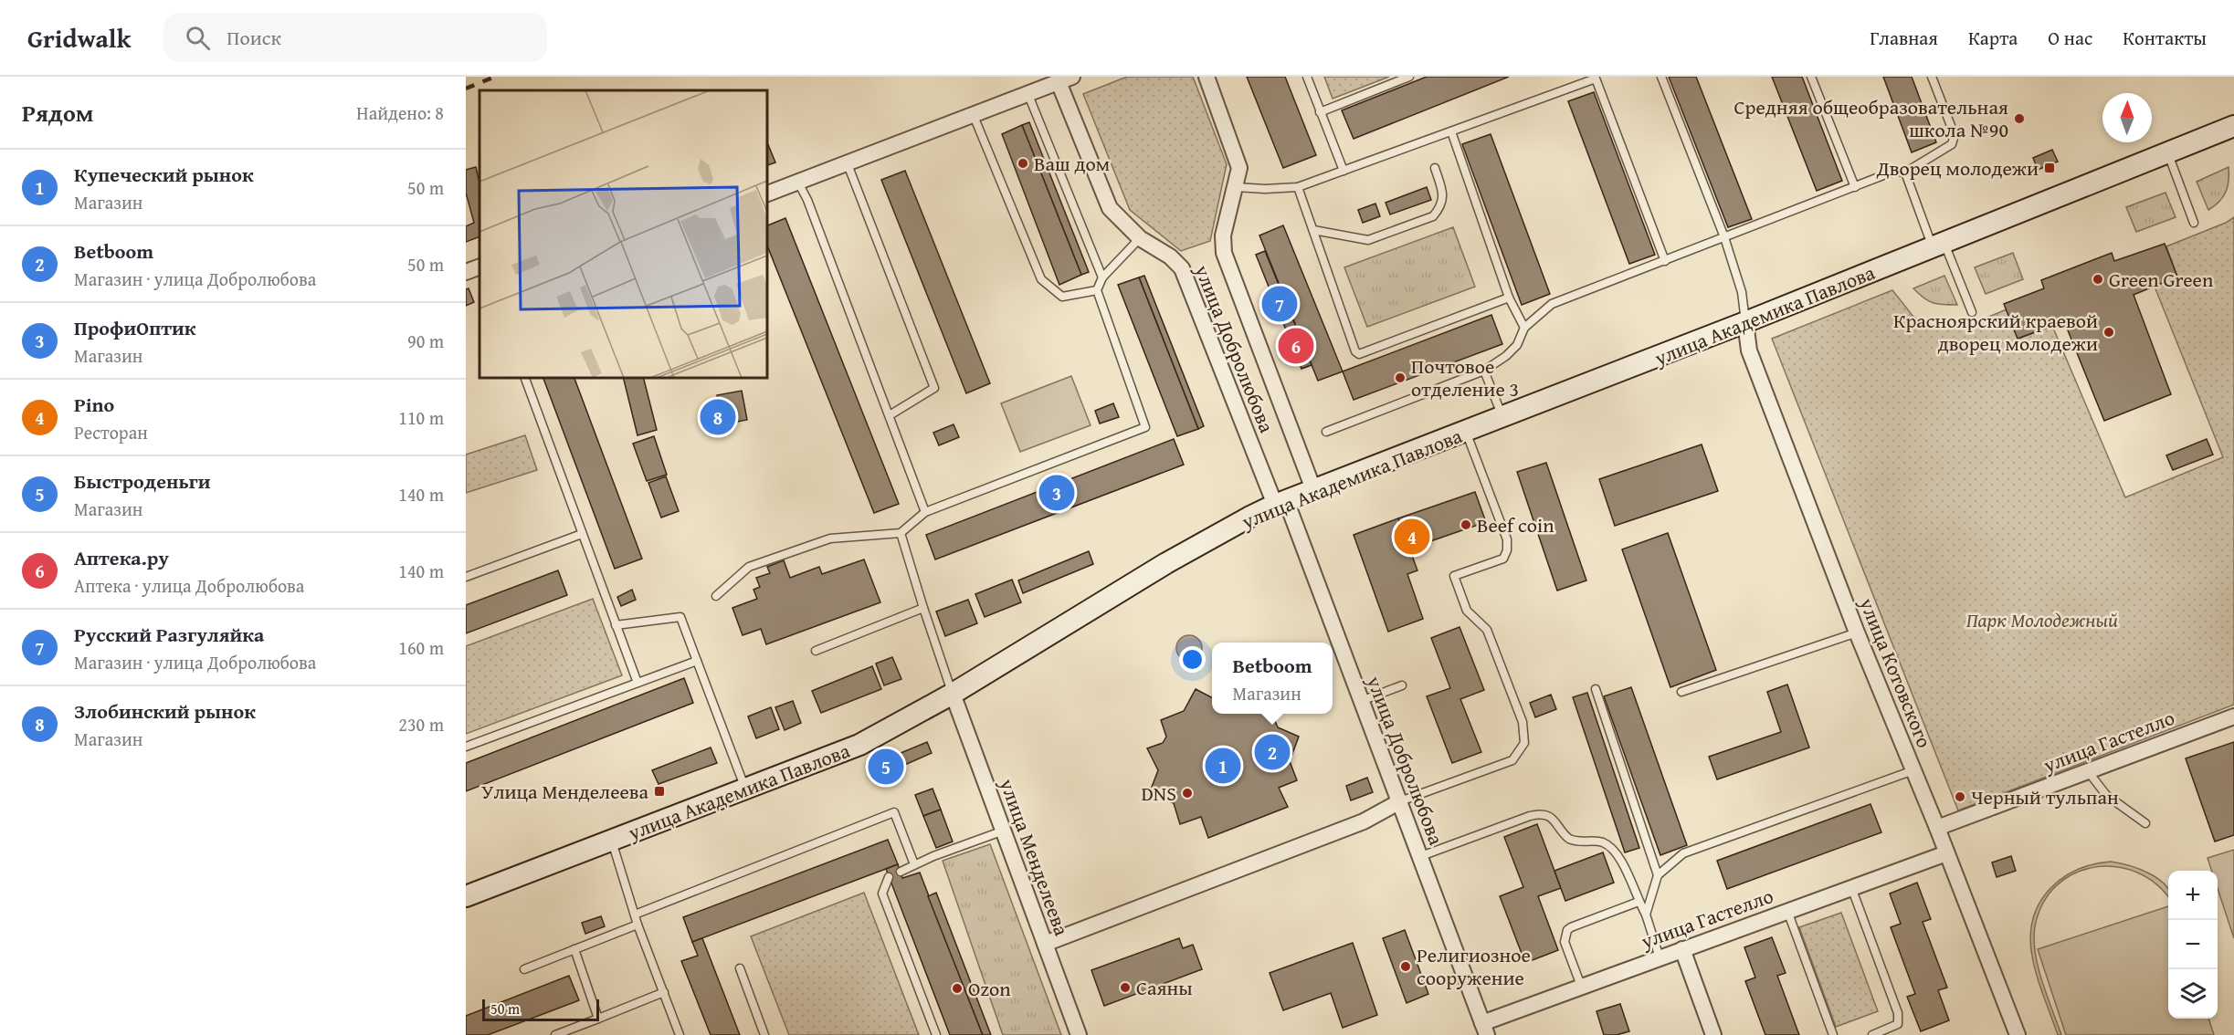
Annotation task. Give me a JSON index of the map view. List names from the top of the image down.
{
  "streets": {
    "main road": ["улица Академика Павлова"],
    "street": [
      "улица Добролюбова",
      "улица Котовского",
      "улица Гастелло",
      "улица Менделеева"
    ]
  },
  "crossings": [
    ["улица Академика Павлова", "улица Добролюбова"],
    ["улица Академика Павлова", "улица Котовского"],
    ["улица Академика Павлова", "улица Менделеева"],
    ["улица Добролюбова", "улица Гастелло"],
    ["улица Котовского", "улица Гастелло"]
  ],
  "parks": ["Парк Молодежный"],
  "places": {
    "other": [
      "Средняя общеобразовательная школа №90",
      "Ваш дом",
      "Green Green",
      "Красноярский краевой дворец молодежи",
      "Почтовое отделение 3",
      "Beef coin",
      "DNS",
      "Черный тульпан",
      "Религиозное сооружение",
      "Саяны",
      "Ozon"
    ],
    "transit": ["Дворец молодежи", "Улица Менделеева"]
  },
  "scale_bar": "50 m",
  "north": "top",
  "page": {
    "header": "Gridwalk",
    "search": "Поиск",
    "nav": [
      "Главная",
      "Карта",
      "О нас",
      "Контакты"
    ],
    "heading": ["Рядом", "Найдено: 8"],
    "list": [
      {
        "mark": "1",
        "name": "Купеческий рынок",
        "note": "Магазин",
        "value": "50 m"
      },
      {
        "mark": "2",
        "name": "Betboom",
        "note": "Магазин · улица Добролюбова",
        "value": "50 m"
      },
      {
        "mark": "3",
        "name": "ПрофиОптик",
        "note": "Магазин",
        "value": "90 m"
      },
      {
        "mark": "4",
        "name": "Pino",
        "note": "Ресторан",
        "value": "110 m"
      },
      {
        "mark": "5",
        "name": "Быстроденьги",
        "note": "Магазин",
        "value": "140 m"
      },
      {
        "mark": "6",
        "name": "Аптека.ру",
        "note": "Аптека · улица Добролюбова",
        "value": "140 m"
      },
      {
        "mark": "7",
        "name": "Русский Разгуляйка",
        "note": "Магазин · улица Добролюбова",
        "value": "160 m"
      },
      {
        "mark": "8",
        "name": "Злобинский рынок",
        "note": "Магазин",
        "value": "230 m"
      }
    ],
    "pins": [
      "7",
      "6",
      "8",
      "3",
      "4",
      "2",
      "1",
      "5"
    ],
    "popup": ["Betboom", "Магазин"],
    "map_buttons": ["+", "−"],
    "scale": "50 m"
  }
}
